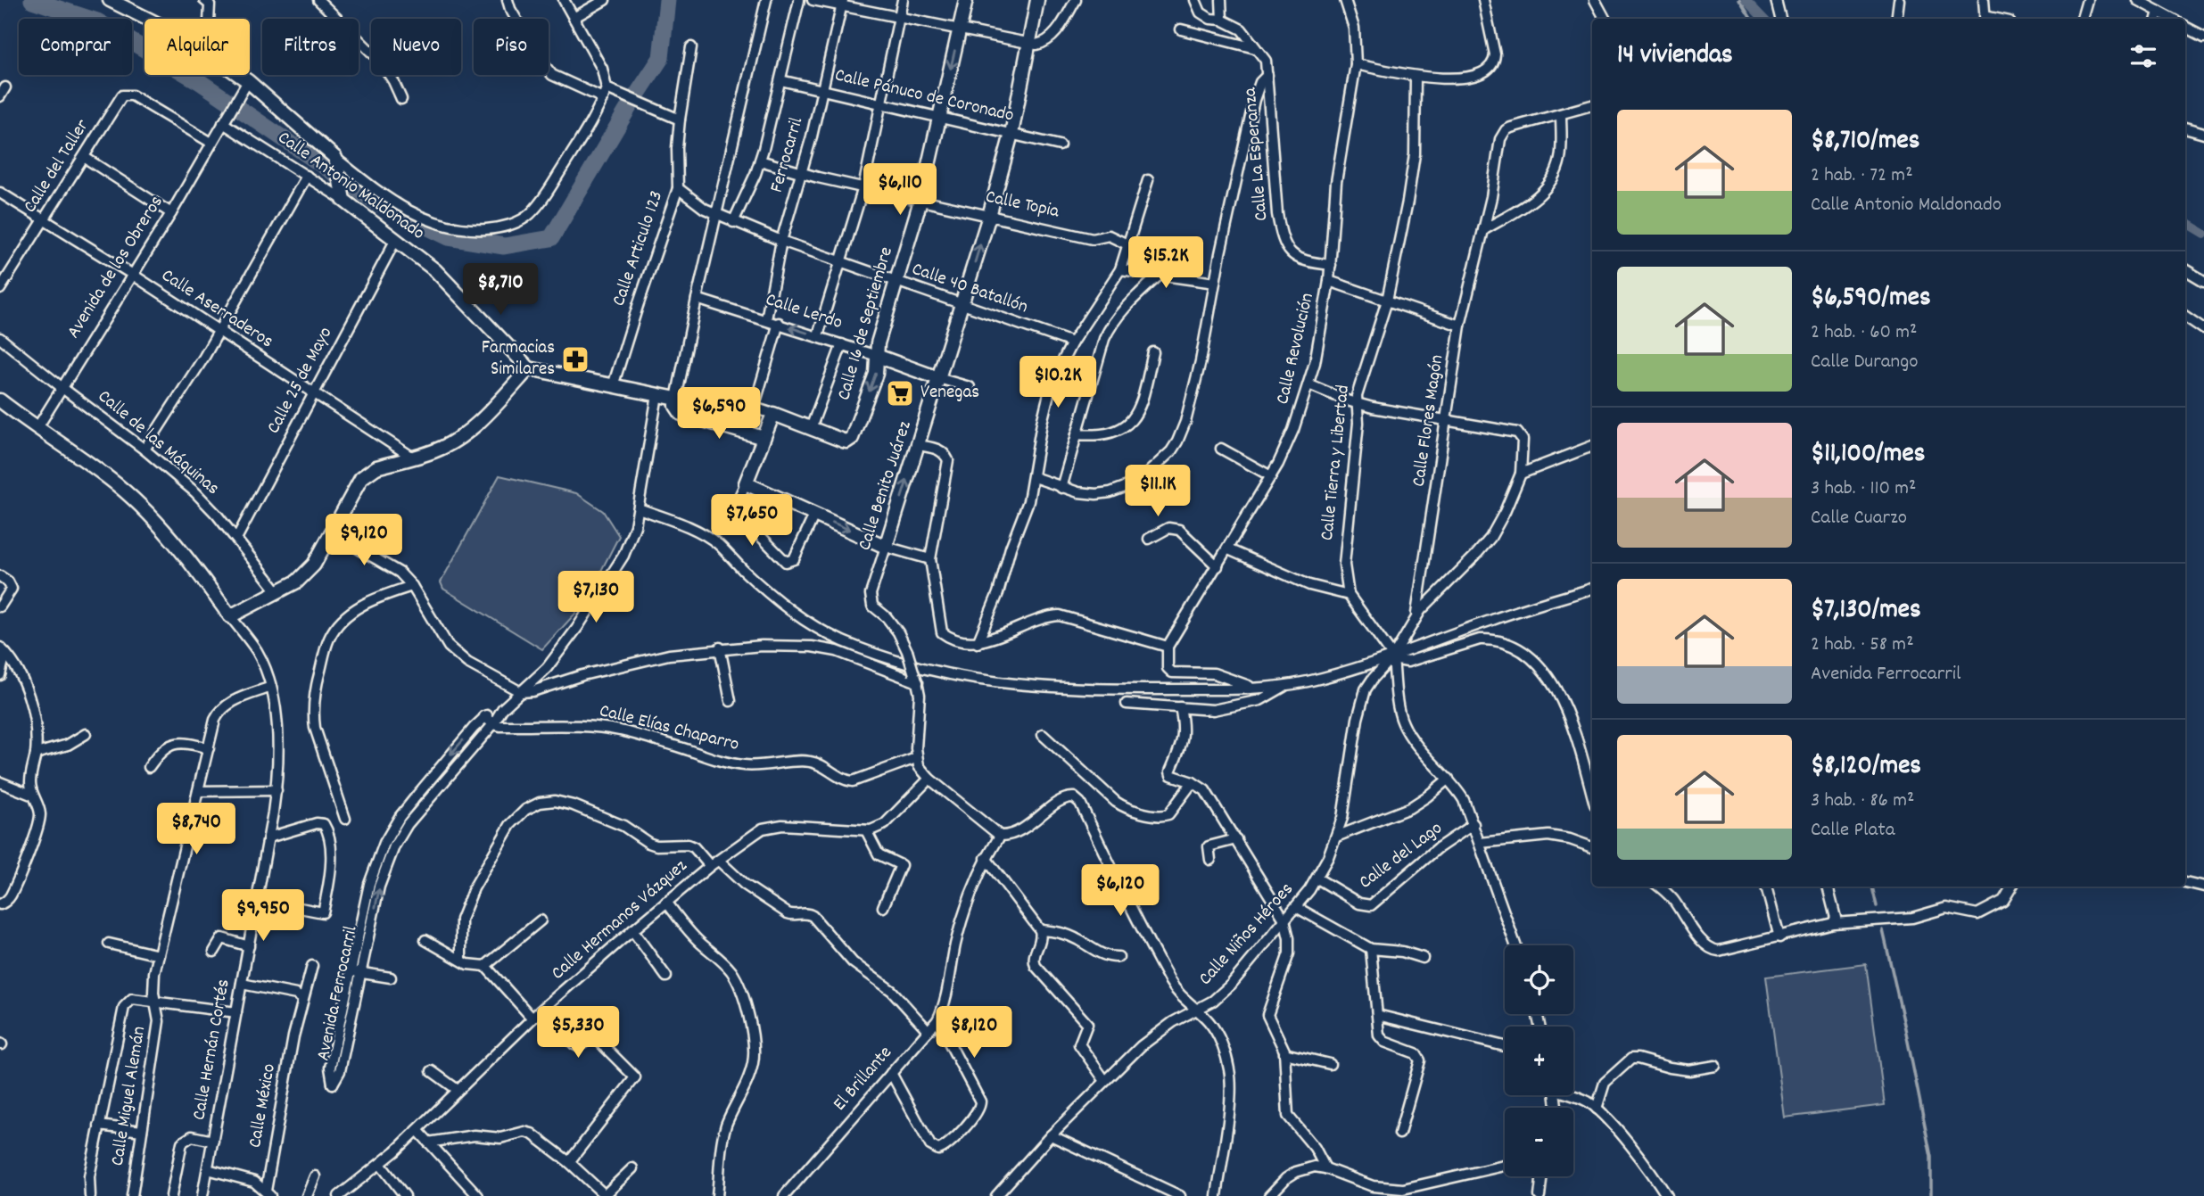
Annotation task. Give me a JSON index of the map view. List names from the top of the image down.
{
  "streets": {
    "street": [
      "Calle Pánuco de Coronado",
      "Calle La Esperanza",
      "Ferrocarril",
      "Calle del Taller",
      "Calle Antonio Maldonado",
      "Calle Topia",
      "Calle Articulo 123",
      "Avenida de los Obreros",
      "Calle 40 Batallón",
      "Calle Aserraderos",
      "Calle Lerdo",
      "Calle 16 de Septiembre",
      "Calle Revolución",
      "Calle 25 de Mayo",
      "Calle Flores Magón",
      "Calle de las Máquinas",
      "Calle Tierra y Libertad",
      "Calle Benito Juárez",
      "Calle Elías Chaparro",
      "Calle del Lago",
      "Calle Hermanos Vázquez",
      "Calle Niños Héroes",
      "Avenida Ferrocarril",
      "Calle Hernán Cortés",
      "El Brillante",
      "Calle Miguel Alemán",
      "Calle México"
    ]
  },
  "crossings": [
    ["Calle Pánuco de Coronado", "Ferrocarril"],
    ["Calle Pánuco de Coronado", "Calle 16 de Septiembre"],
    ["Calle Pánuco de Coronado", "Calle Benito Juárez"],
    ["Calle La Esperanza", "Calle Revolución"],
    ["Ferrocarril", "Calle Topia"],
    ["Ferrocarril", "Calle 40 Batallón"],
    ["Ferrocarril", "Calle Lerdo"],
    ["Calle del Taller", "Avenida de los Obreros"],
    ["Calle del Taller", "Calle Aserraderos"],
    ["Calle Antonio Maldonado", "Avenida de los Obreros"],
    ["Calle Antonio Maldonado", "Calle 25 de Mayo"],
    ["Calle Topia", "Calle 16 de Septiembre"],
    ["Calle Topia", "Calle Benito Juárez"],
    ["Calle Articulo 123", "Calle 40 Batallón"],
    ["Avenida de los Obreros", "Calle Aserraderos"],
    ["Avenida de los Obreros", "Calle de las Máquinas"],
    ["Calle 40 Batallón", "Calle 16 de Septiembre"],
    ["Calle 40 Batallón", "Calle Benito Juárez"],
    ["Calle Aserraderos", "Calle 25 de Mayo"],
    ["Calle Lerdo", "Calle 16 de Septiembre"],
    ["Calle Lerdo", "Calle Benito Juárez"],
    ["Calle Revolución", "Calle Niños Héroes"],
    ["Calle 25 de Mayo", "Calle de las Máquinas"],
    ["Calle Flores Magón", "Calle Niños Héroes"],
    ["Calle Tierra y Libertad", "Calle Niños Héroes"],
    ["Calle Benito Juárez", "Calle Elías Chaparro"],
    ["Calle Elías Chaparro", "Avenida Ferrocarril"],
    ["Calle del Lago", "Calle Niños Héroes"],
    ["Calle Hernán Cortés", "Calle Miguel Alemán"],
    ["Calle Hernán Cortés", "Calle México"]
  ],
  "places": {
    "pharmacy": ["Farmacias Similares"],
    "supermarket": ["Venegas"]
  },
  "page": {
    "chip": [
      "Comprar",
      "Alquilar",
      "Filtros",
      "Nuevo",
      "Piso"
    ],
    "heading": "14 viviendas",
    "list": [
      {
        "name": "$8,710/mes",
        "note": "2 hab. · 72 m² · Calle Antonio Maldonado"
      },
      {
        "name": "$6,590/mes",
        "note": "2 hab. · 60 m² · Calle Durango"
      },
      {
        "name": "$11,100/mes",
        "note": "3 hab. · 110 m² · Calle Cuarzo"
      },
      {
        "name": "$7,130/mes",
        "note": "2 hab. · 58 m² · Avenida Ferrocarril"
      },
      {
        "name": "$8,120/mes",
        "note": "3 hab. · 86 m² · Calle Plata"
      }
    ],
    "price": [
      "$6,110",
      "$15.2K",
      "$8,710",
      "$10.2K",
      "$6,590",
      "$11.1K",
      "$7,650",
      "$9,120",
      "$7,130",
      "$8,740",
      "$6,120",
      "$9,950",
      "$5,330",
      "$8,120"
    ],
    "map_buttons": ["+", "−"]
  }
}
